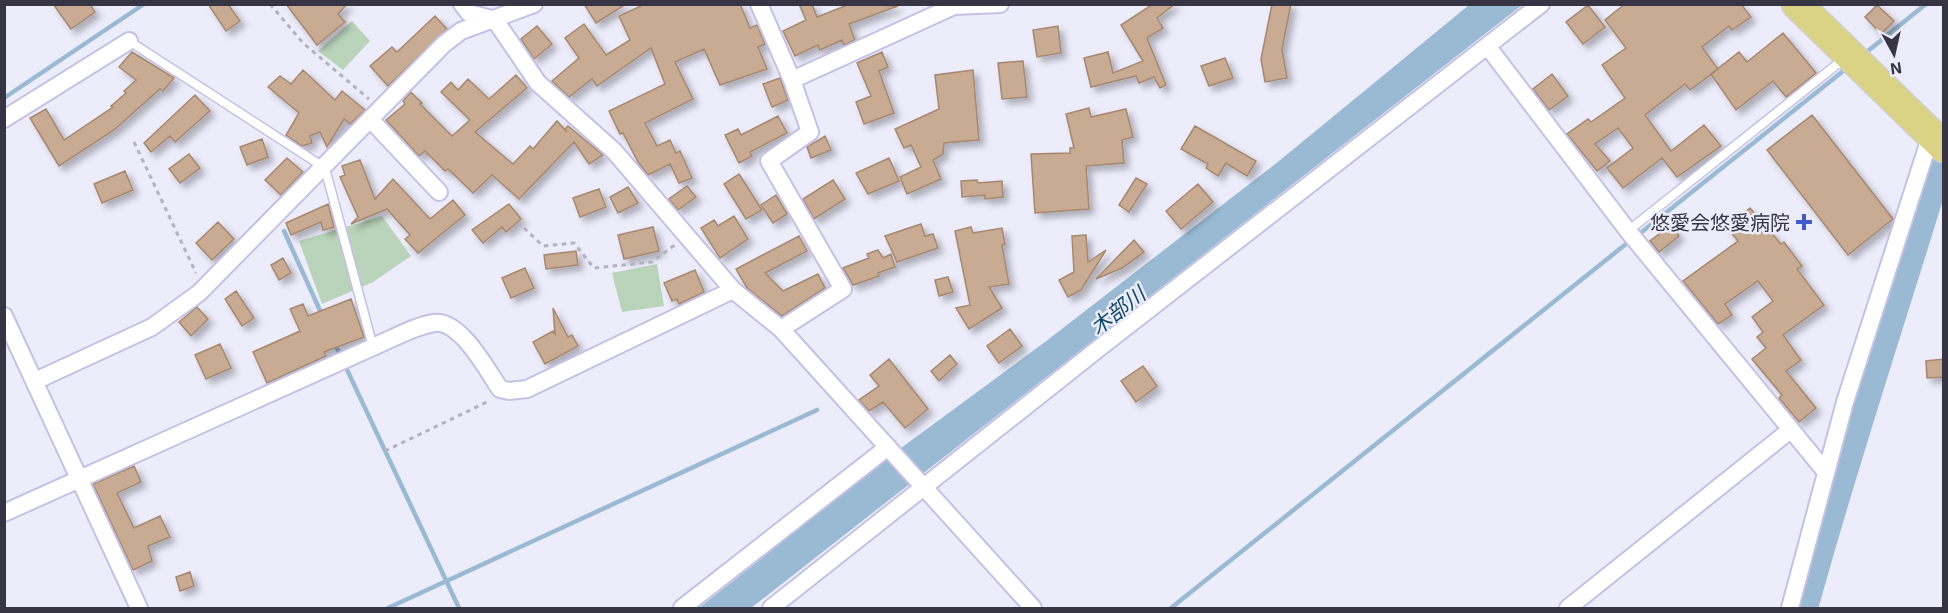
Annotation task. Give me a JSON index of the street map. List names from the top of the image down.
{
  "water": ["木部川"],
  "places": {
    "health": ["悠愛会悠愛病院"]
  },
  "north": "bottom"
}
